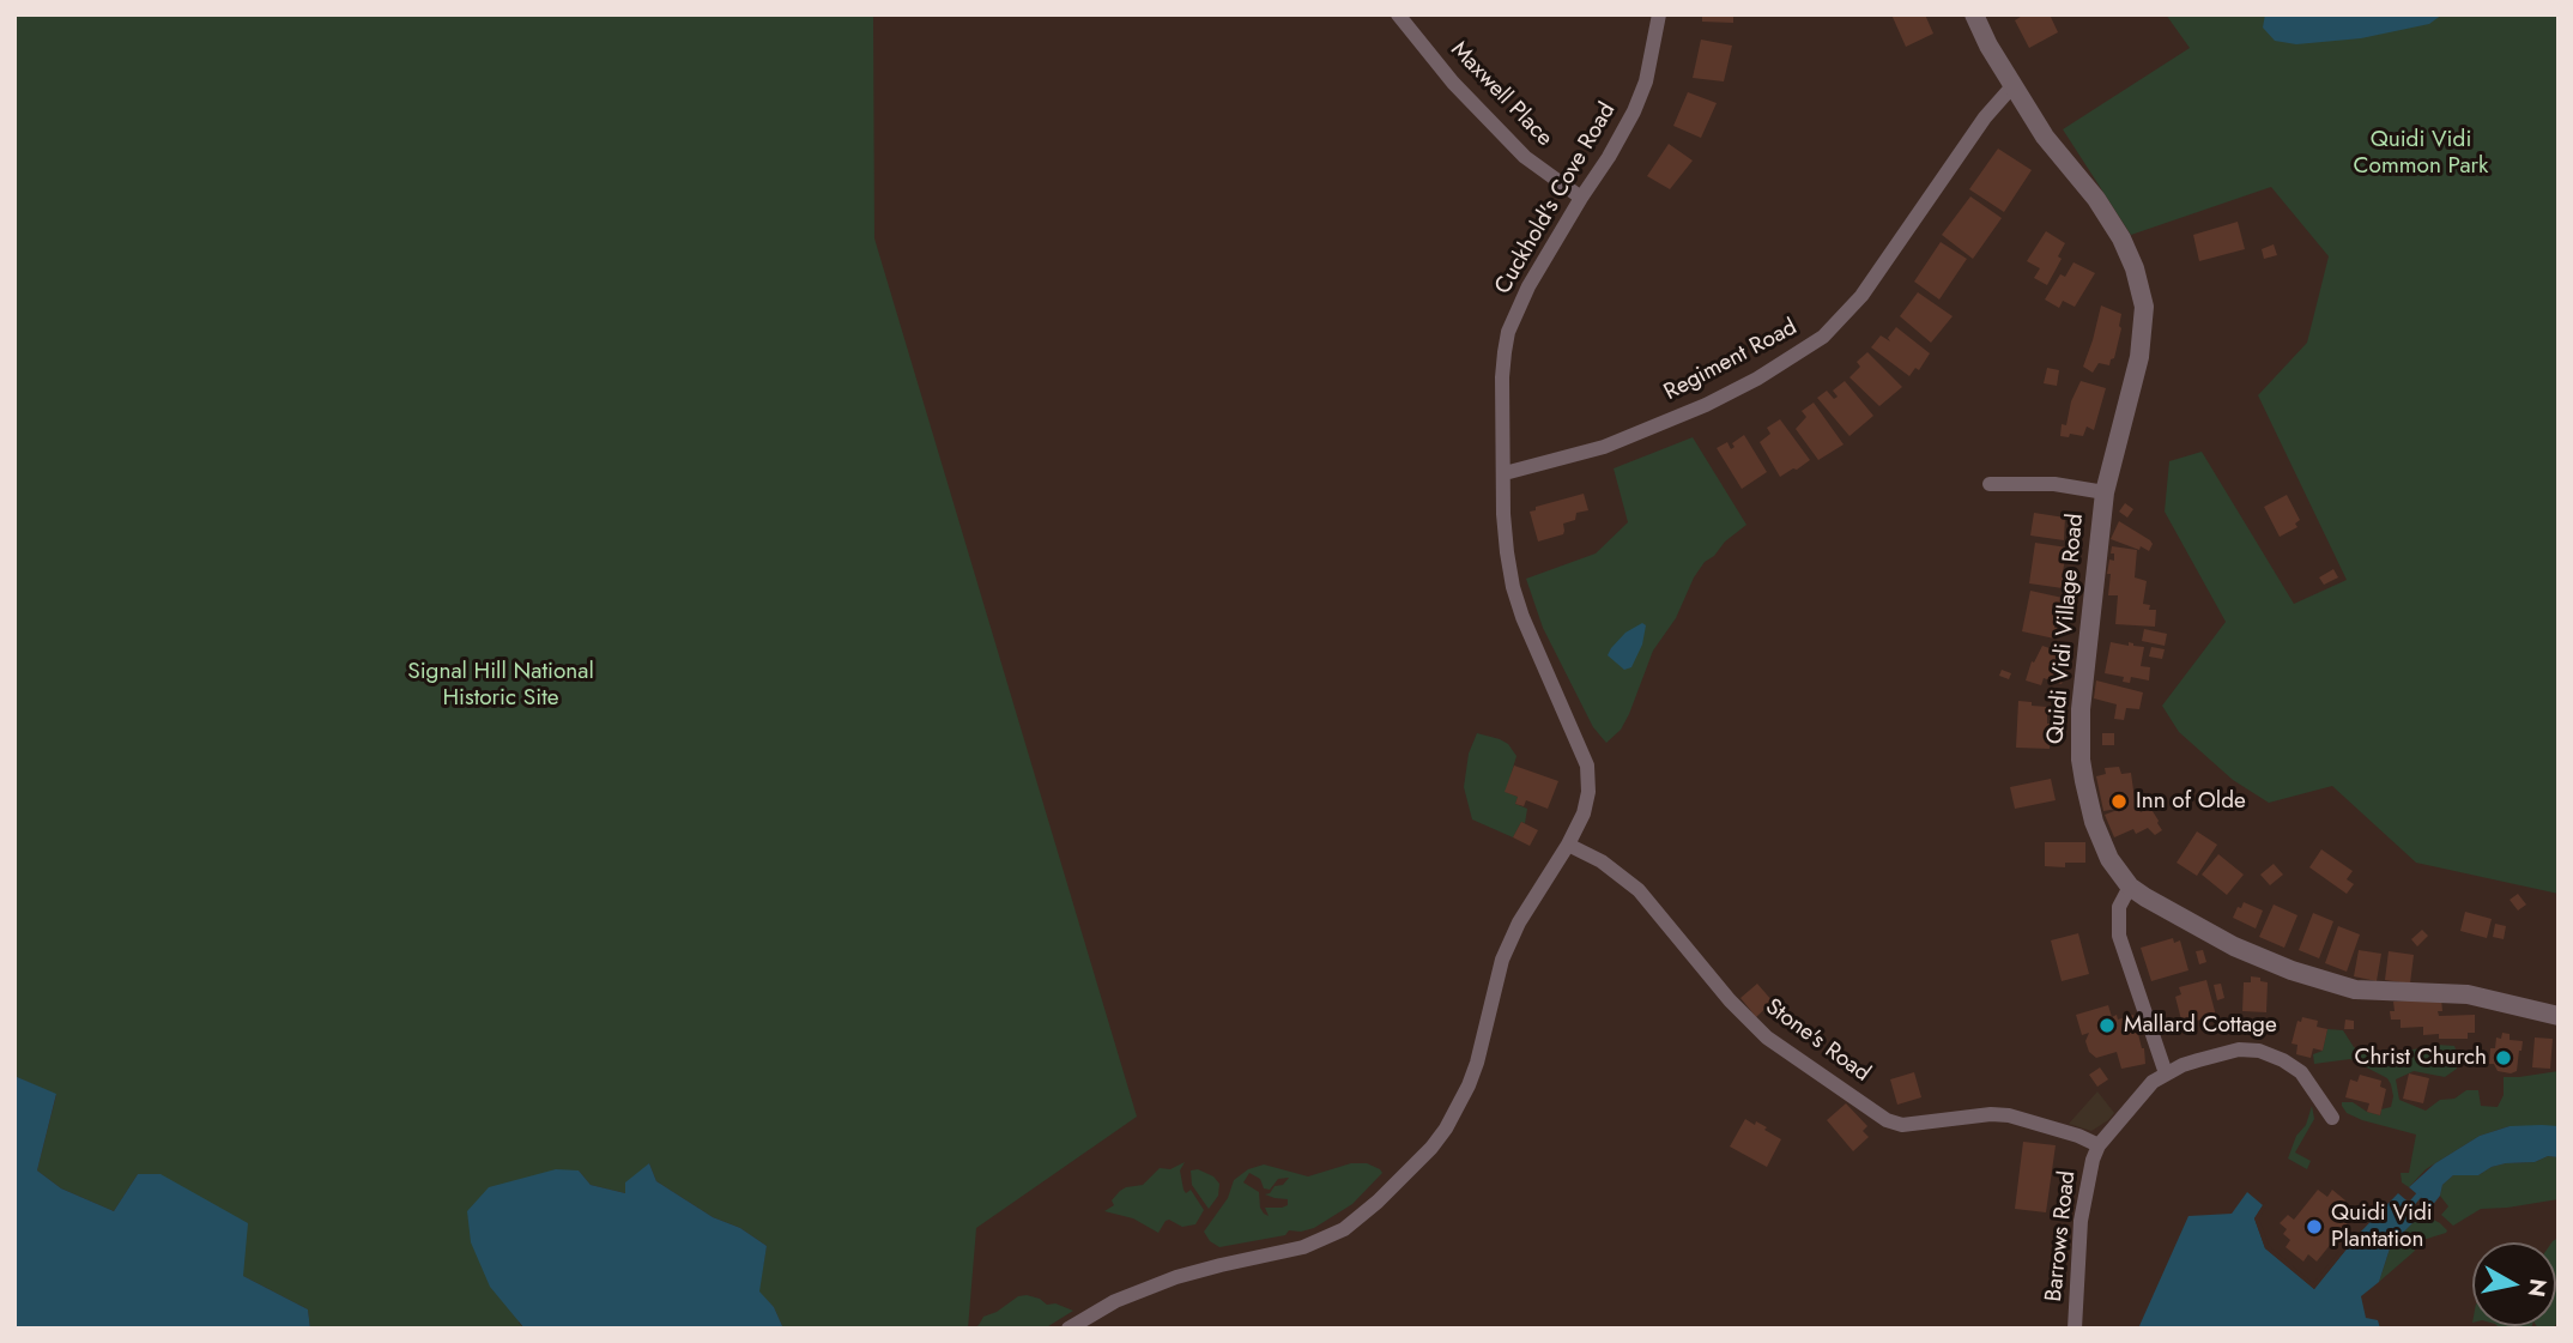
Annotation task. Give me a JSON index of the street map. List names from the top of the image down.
{
  "streets": {
    "street": [
      "Maxwell Place",
      "Cuckhold's Cove Road",
      "Regiment Road",
      "Quidi Vidi Village Road",
      "Stone's Road",
      "Barrows Road"
    ]
  },
  "crossings": [
    ["Maxwell Place", "Cuckhold's Cove Road"],
    ["Cuckhold's Cove Road", "Regiment Road"],
    ["Cuckhold's Cove Road", "Stone's Road"],
    ["Regiment Road", "Quidi Vidi Village Road"],
    ["Stone's Road", "Barrows Road"]
  ],
  "parks": ["Quidi Vidi Common Park", "Signal Hill National Historic Site"],
  "places": [
    "Inn of Olde",
    "Mallard Cottage",
    "Christ Church",
    "Quidi Vidi Plantation"
  ],
  "north": "right"
}
